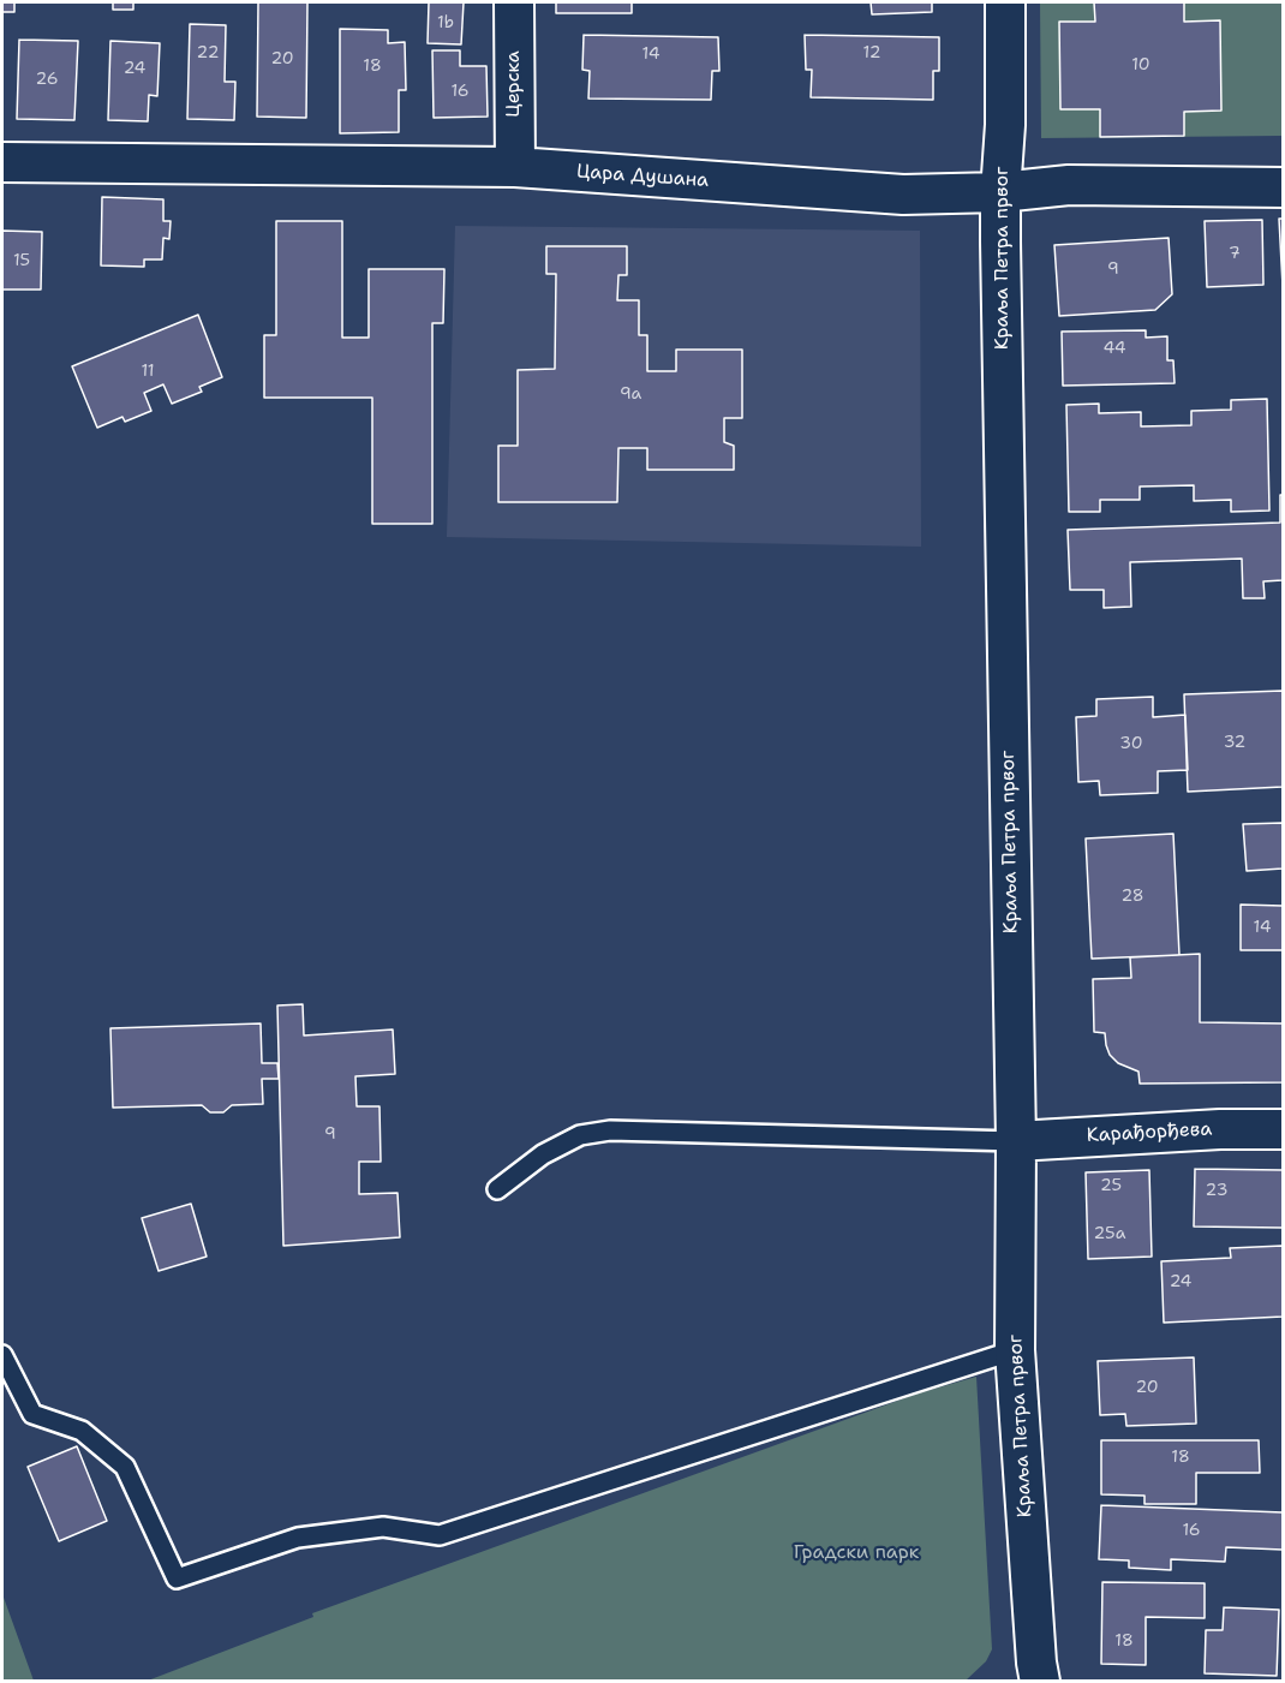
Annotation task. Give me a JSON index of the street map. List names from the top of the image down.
{
  "streets": {
    "street": [
      "Церска",
      "Цара Душана",
      "Краља Петра првог",
      "Карађорђева"
    ]
  },
  "crossings": [
    ["Церска", "Цара Душана"],
    ["Цара Душана", "Краља Петра првог"],
    ["Краља Петра првог", "Карађорђева"]
  ],
  "parks": ["Градски парк"],
  "house_numbers": [
    "1b",
    "22",
    "12",
    "14",
    "20",
    "10",
    "18",
    "24",
    "26",
    "16",
    "7",
    "15",
    "9",
    "44",
    "11",
    "9a",
    "32",
    "30",
    "28",
    "14",
    "9",
    "25",
    "23",
    "25a",
    "24",
    "20",
    "18",
    "16",
    "18"
  ]
}
